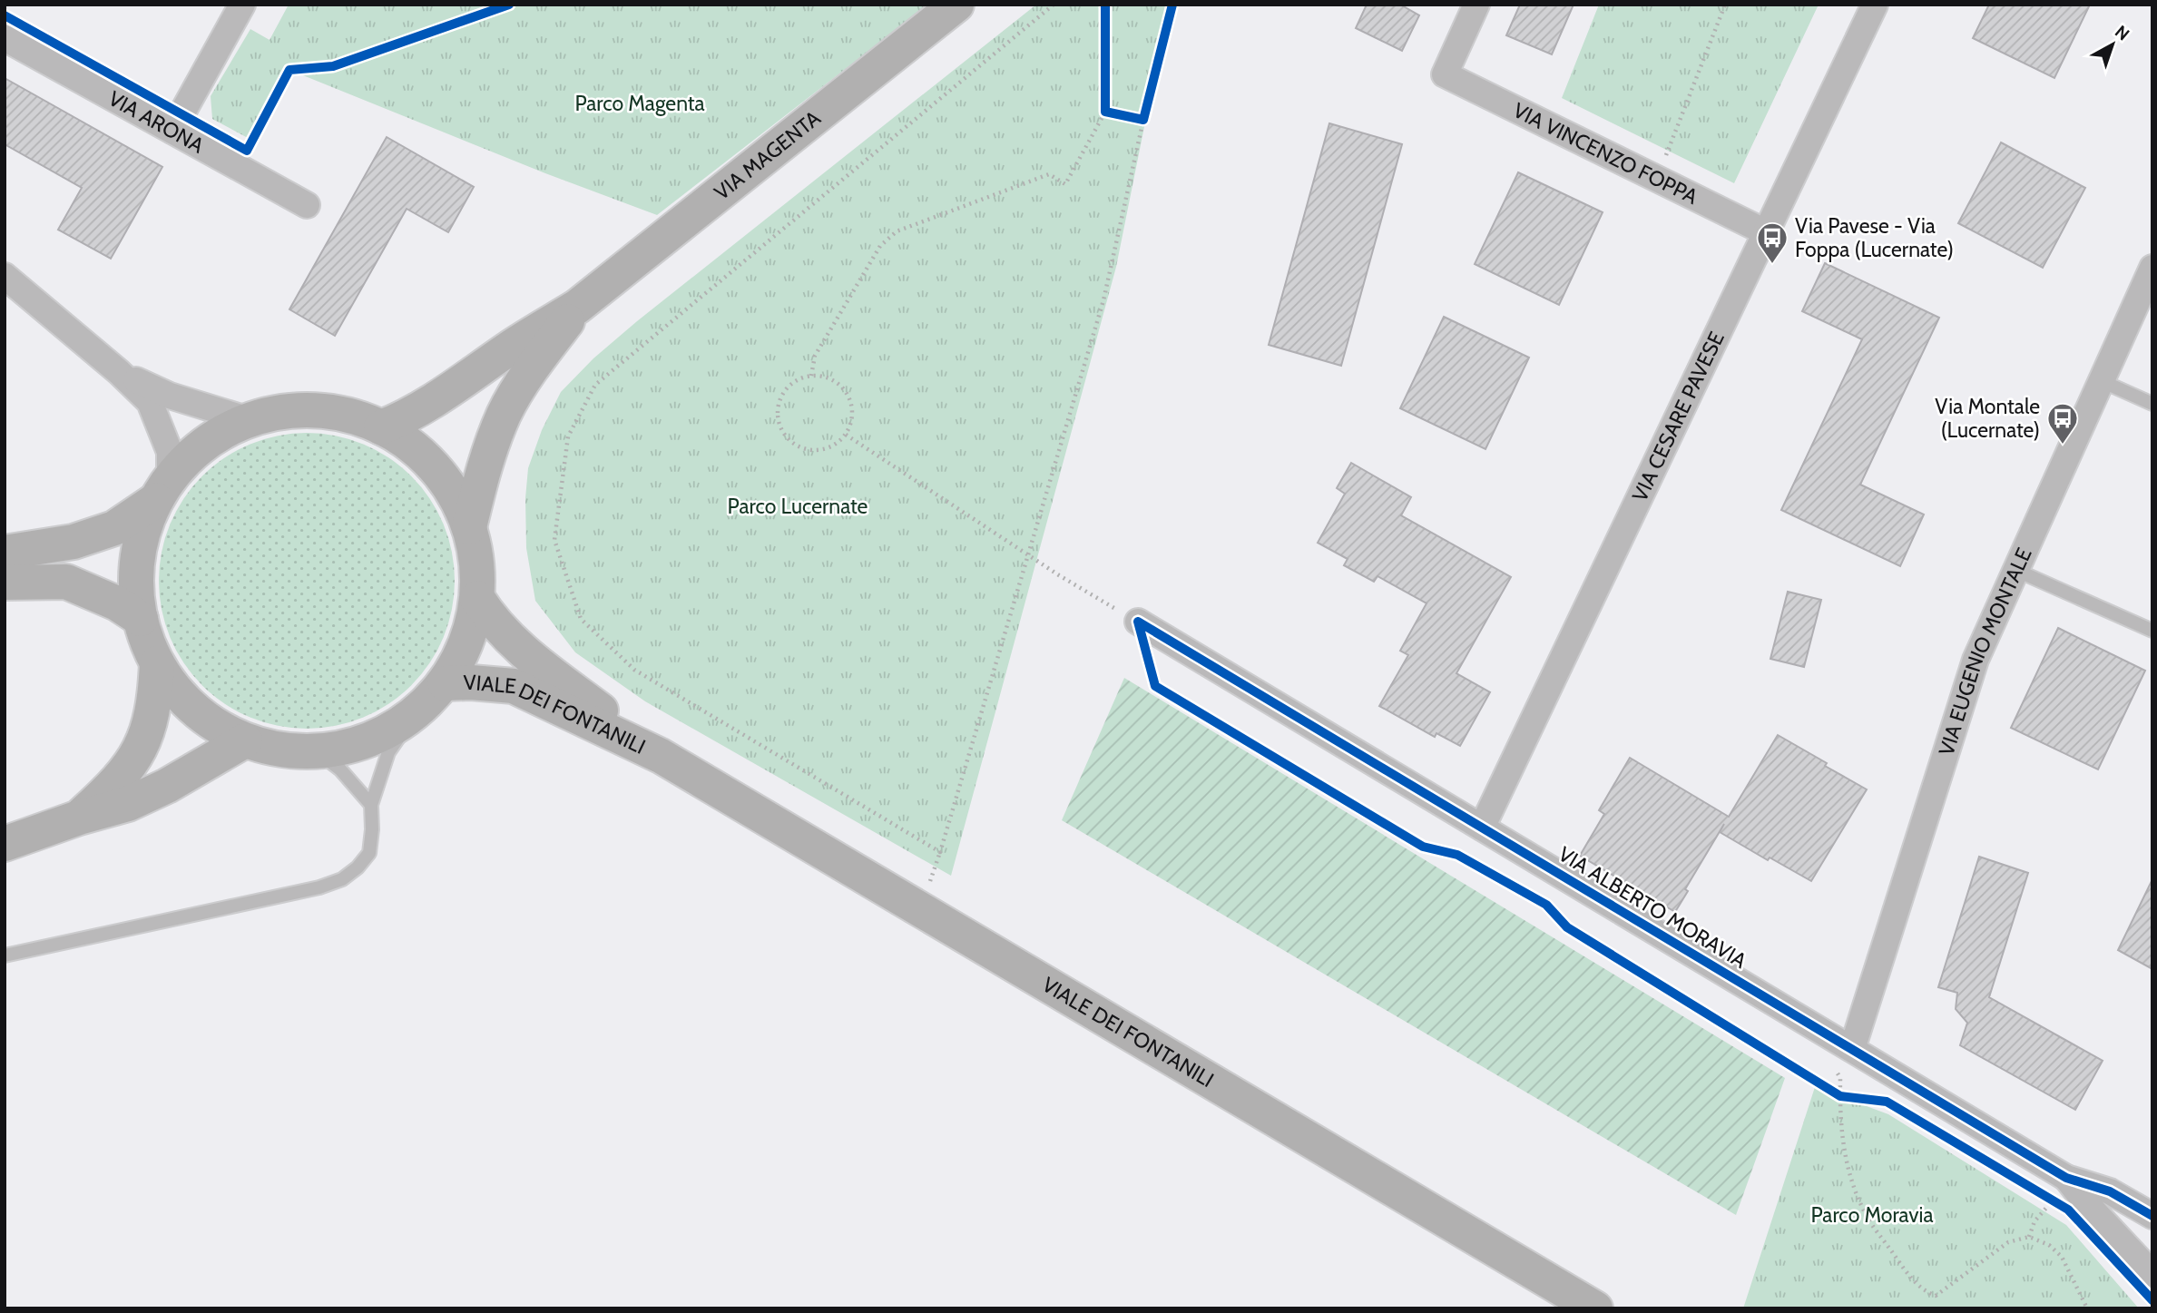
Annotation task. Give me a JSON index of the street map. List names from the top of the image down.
{
  "streets": {
    "main road": ["VIA MAGENTA", "VIALE DEI FONTANILI"],
    "street": [
      "VIA ARONA",
      "VIA VINCENZO FOPPA",
      "VIA CESARE PAVESE",
      "VIA EUGENIO MONTALE",
      "VIA ALBERTO MORAVIA"
    ]
  },
  "crossings": [
    ["VIA VINCENZO FOPPA", "VIA CESARE PAVESE"],
    ["VIA MAGENTA", "VIALE DEI FONTANILI"],
    ["VIA CESARE PAVESE", "VIA ALBERTO MORAVIA"],
    ["VIA EUGENIO MONTALE", "VIA ALBERTO MORAVIA"]
  ],
  "parks": ["Parco Magenta", "Parco Lucernate", "Parco Moravia"],
  "places": {
    "bus stop": ["Via Pavese - Via Foppa (Lucernate)", "Via Montale (Lucernate)"]
  },
  "north": "top right"
}
